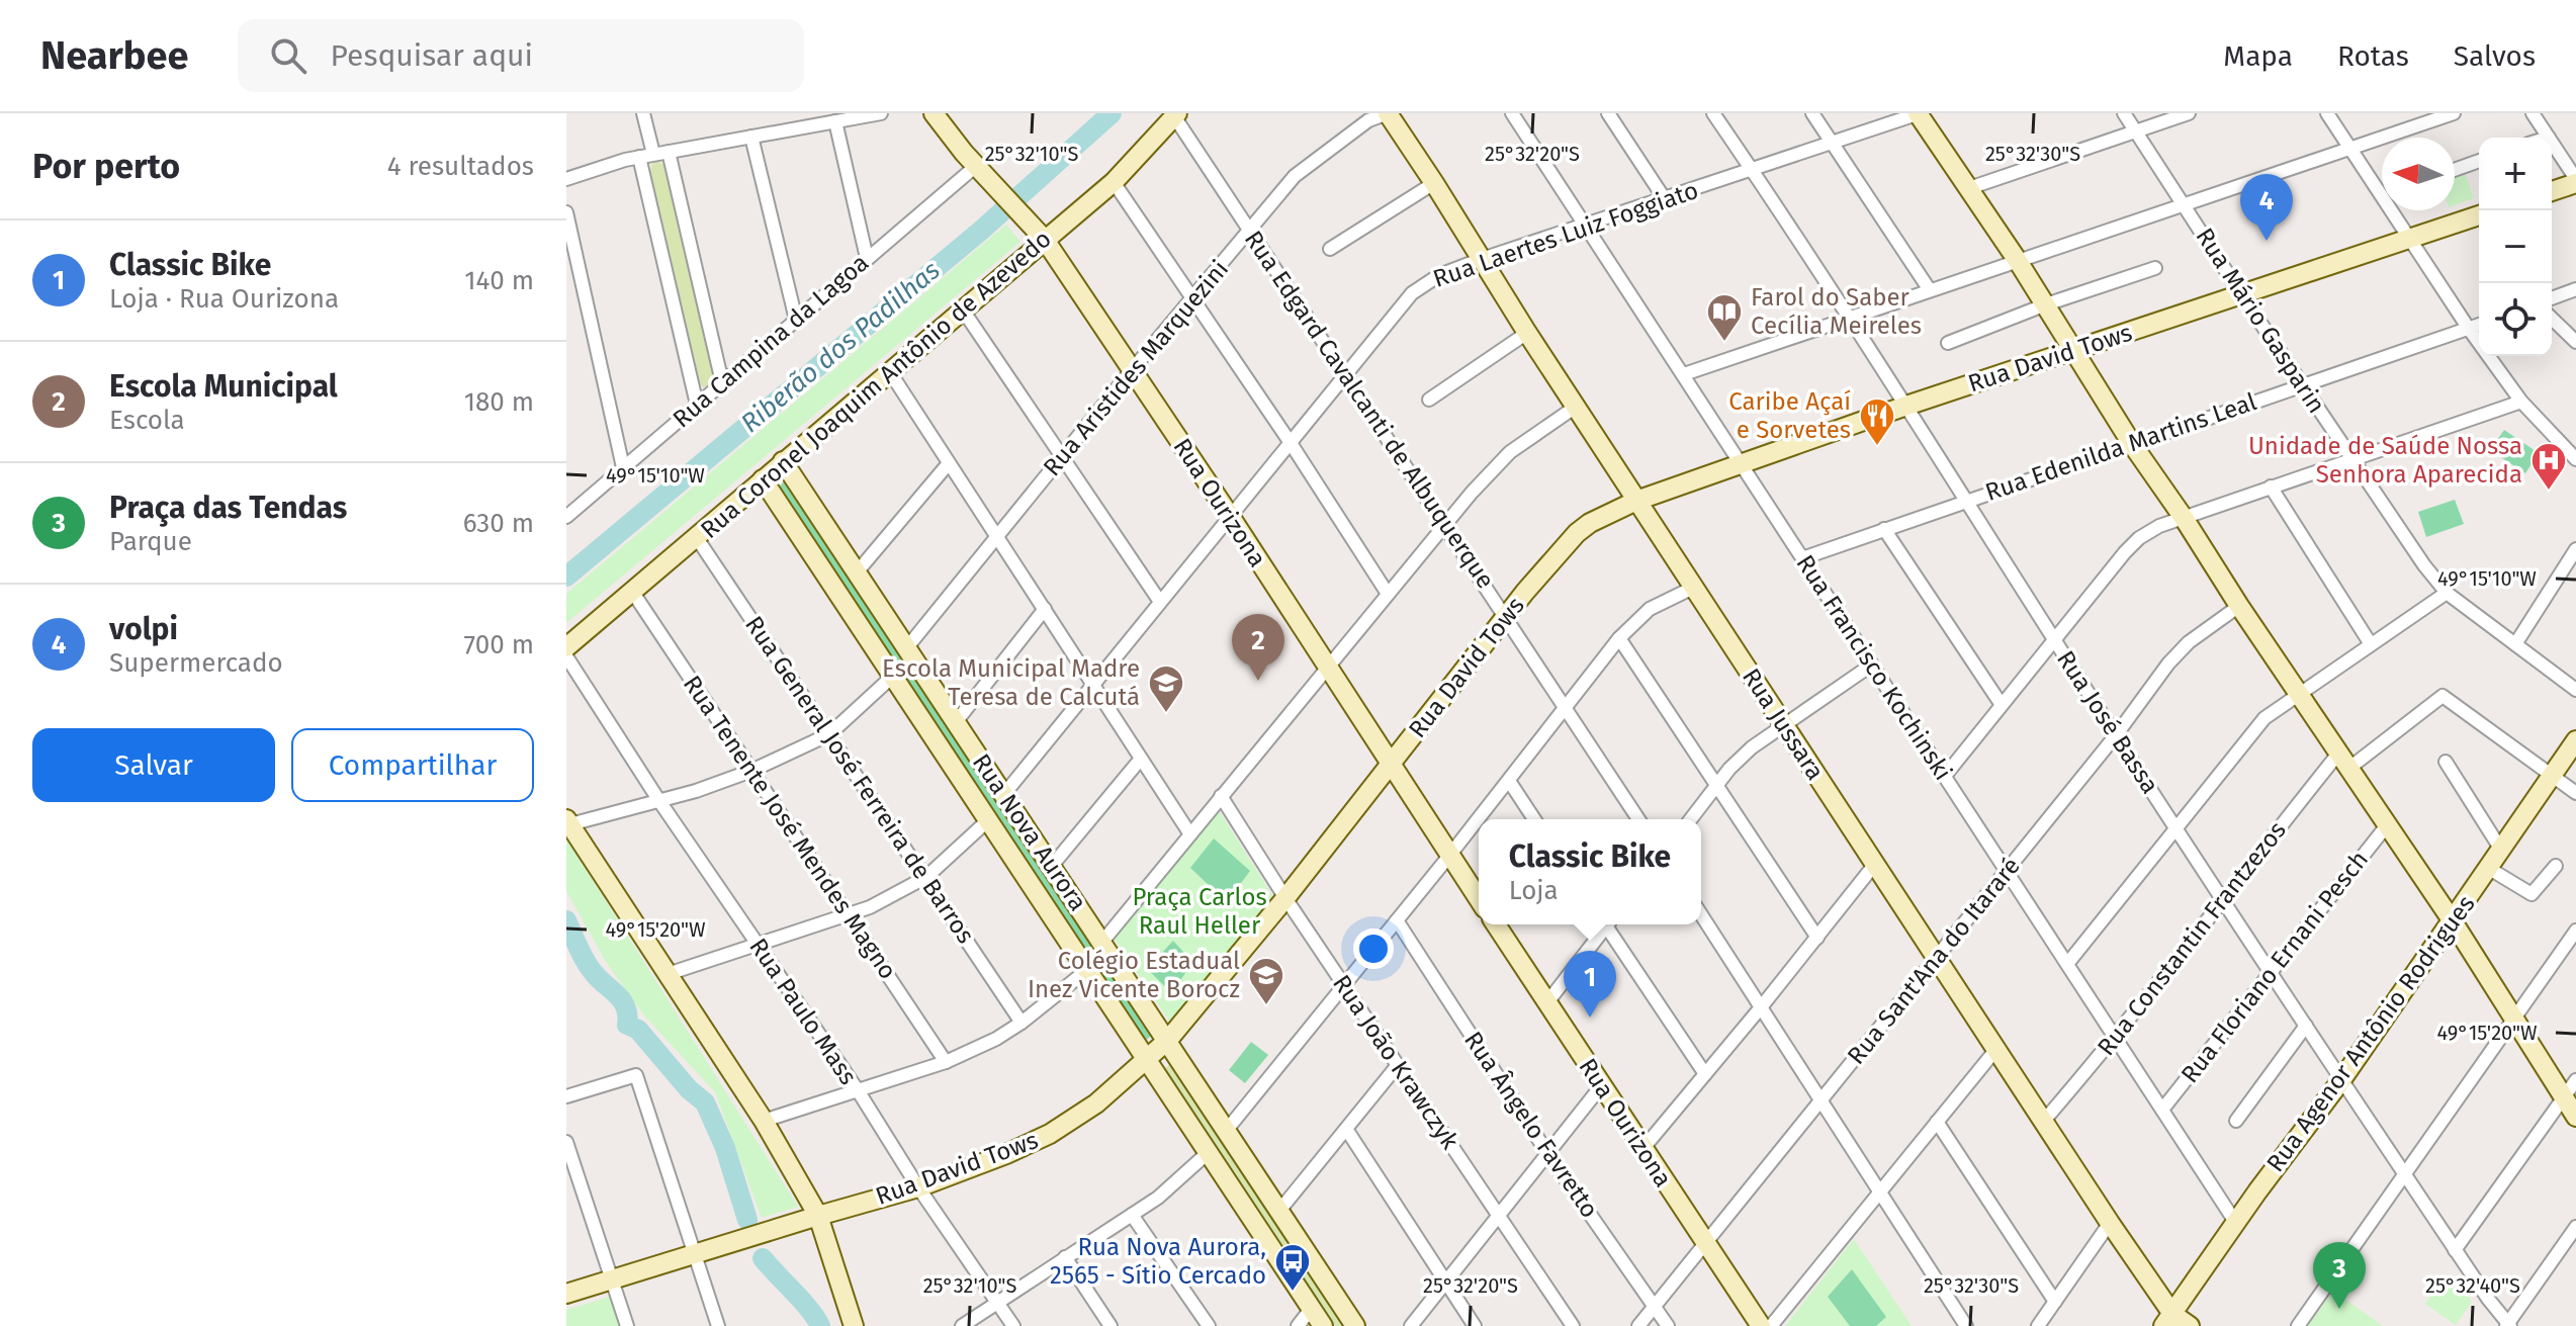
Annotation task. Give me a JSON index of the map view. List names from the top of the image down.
{
  "streets": {
    "street": [
      "Rua Laertes Luiz Foggiato",
      "Rua Mário Gasparin",
      "Rua Campina da Lagoa",
      "Rua David Tows",
      "Rua Aristides Marquezini",
      "Rua Coronel Joaquim Antônio de Azevedo",
      "Rua Edgard Cavalcanti de Albuquerque",
      "Rua Edenilda Martins Leal",
      "Rua Ourizona",
      "Rua Francisco Kochinski",
      "Rua José Bassa",
      "Rua Jussara",
      "Rua General José Ferreira de Barros",
      "Rua Tenente José Mendes Magno",
      "Rua Nova Aurora",
      "Rua Constantin Frantzezos",
      "Rua Sant'Ana do Itararé",
      "Rua Floriano Ernani Pesch",
      "Rua Paulo Mass",
      "Rua Agenor Antônio Rodrigues",
      "Rua João Krawczyk",
      "Rua Ângelo Favretto"
    ]
  },
  "crossings": [
    ["Rua Laertes Luiz Foggiato", "Rua Edgard Cavalcanti de Albuquerque"],
    ["Rua Laertes Luiz Foggiato", "Rua Ourizona"],
    ["Rua Laertes Luiz Foggiato", "Rua Francisco Kochinski"],
    ["Rua Laertes Luiz Foggiato", "Rua José Bassa"],
    ["Rua Laertes Luiz Foggiato", "Rua Jussara"],
    ["Rua Laertes Luiz Foggiato", "Rua Nova Aurora"],
    ["Rua Mário Gasparin", "Rua David Tows"],
    ["Rua Mário Gasparin", "Rua Edenilda Martins Leal"],
    ["Rua Campina da Lagoa", "Rua Ourizona"],
    ["Rua David Tows", "Rua Edgard Cavalcanti de Albuquerque"],
    ["Rua David Tows", "Rua Ourizona"],
    ["Rua David Tows", "Rua Francisco Kochinski"],
    ["Rua David Tows", "Rua José Bassa"],
    ["Rua David Tows", "Rua Jussara"],
    ["Rua David Tows", "Rua Nova Aurora"],
    ["Rua David Tows", "Rua Paulo Mass"],
    ["Rua David Tows", "Rua João Krawczyk"],
    ["Rua Aristides Marquezini", "Rua Edgard Cavalcanti de Albuquerque"],
    ["Rua Aristides Marquezini", "Rua Ourizona"],
    ["Rua Aristides Marquezini", "Rua Jussara"],
    ["Rua Aristides Marquezini", "Rua Nova Aurora"],
    ["Rua Coronel Joaquim Antônio de Azevedo", "Rua Edgard Cavalcanti de Albuquerque"],
    ["Rua Coronel Joaquim Antônio de Azevedo", "Rua Ourizona"],
    ["Rua Coronel Joaquim Antônio de Azevedo", "Rua General José Ferreira de Barros"],
    ["Rua Coronel Joaquim Antônio de Azevedo", "Rua Tenente José Mendes Magno"],
    ["Rua Coronel Joaquim Antônio de Azevedo", "Rua Nova Aurora"],
    ["Rua Edenilda Martins Leal", "Rua Francisco Kochinski"],
    ["Rua Edenilda Martins Leal", "Rua José Bassa"],
    ["Rua Ourizona", "Rua Sant'Ana do Itararé"],
    ["Rua Francisco Kochinski", "Rua Constantin Frantzezos"],
    ["Rua Francisco Kochinski", "Rua Sant'Ana do Itararé"],
    ["Rua Francisco Kochinski", "Rua Floriano Ernani Pesch"],
    ["Rua Francisco Kochinski", "Rua Agenor Antônio Rodrigues"],
    ["Rua José Bassa", "Rua Constantin Frantzezos"],
    ["Rua José Bassa", "Rua Sant'Ana do Itararé"],
    ["Rua José Bassa", "Rua Floriano Ernani Pesch"],
    ["Rua José Bassa", "Rua Agenor Antônio Rodrigues"],
    ["Rua Jussara", "Rua Constantin Frantzezos"],
    ["Rua Jussara", "Rua Sant'Ana do Itararé"],
    ["Rua Jussara", "Rua Agenor Antônio Rodrigues"],
    ["Rua Constantin Frantzezos", "Rua Agenor Antônio Rodrigues"],
    ["Rua Sant'Ana do Itararé", "Rua Ângelo Favretto"]
  ],
  "water": ["Riberão dos Padilhas"],
  "parks": ["Praça Carlos Raul Heller"],
  "places": {
    "library": ["Farol do Saber Cecília Meireles"],
    "restaurant": ["Caribe Açaí e Sorvetes"],
    "hospital": ["Unidade de Saúde Nossa Senhora Aparecida"],
    "school or university": ["Escola Municipal Madre Teresa de Calcutá", "Colégio Estadual Inez Vicente Borocz"],
    "bus stop": ["Rua Nova Aurora, 2565 - Sítio Cercado"]
  },
  "north": "left",
  "page": {
    "header": "Nearbee",
    "search": "Pesquisar aqui",
    "nav": ["Mapa", "Rotas", "Salvos"],
    "heading": ["Por perto", "4 resultados"],
    "map_buttons": ["+", "−"],
    "pins": [
      "4",
      "2",
      "1",
      "3"
    ],
    "list": [
      {
        "mark": "1",
        "name": "Classic Bike",
        "note": "Loja · Rua Ourizona",
        "value": "140 m"
      },
      {
        "mark": "2",
        "name": "Escola Municipal",
        "note": "Escola",
        "value": "180 m"
      },
      {
        "mark": "3",
        "name": "Praça das Tendas",
        "note": "Parque",
        "value": "630 m"
      },
      {
        "mark": "4",
        "name": "volpi",
        "note": "Supermercado",
        "value": "700 m"
      }
    ],
    "buttons": ["Salvar", "Compartilhar"],
    "popup": ["Classic Bike", "Loja"]
  },
  "coordinates": [
    "25°32'10\"S",
    "25°32'20\"S",
    "25°32'30\"S",
    "49°15'10\"W",
    "49°15'20\"W",
    "25°32'40\"S"
  ]
}
